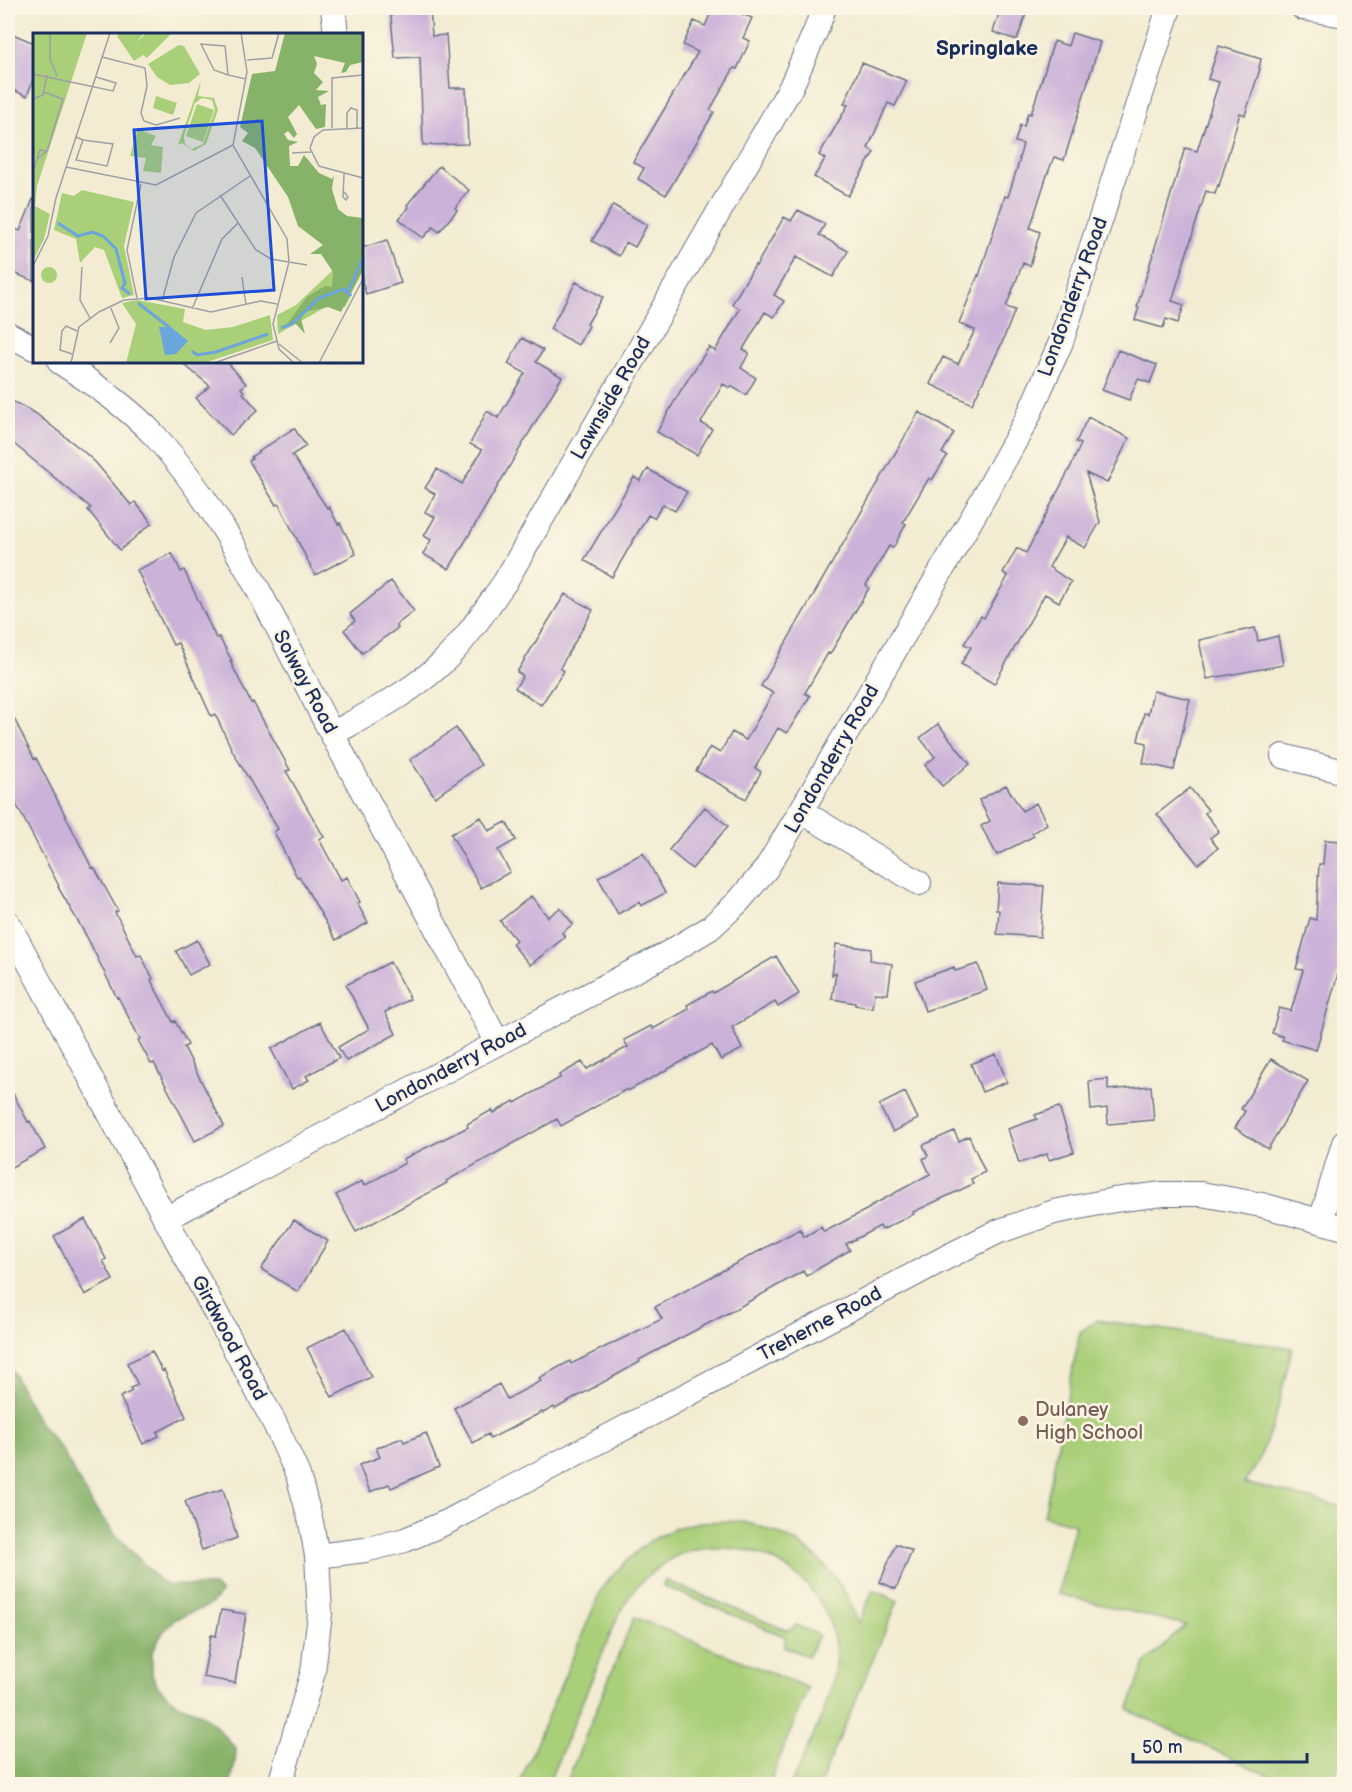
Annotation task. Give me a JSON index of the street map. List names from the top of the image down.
{
  "streets": {
    "street": [
      "Londonderry Road",
      "Lawnside Road",
      "Solway Road",
      "Treherne Road",
      "Girdwood Road"
    ]
  },
  "crossings": [
    ["Londonderry Road", "Solway Road"],
    ["Londonderry Road", "Girdwood Road"],
    ["Lawnside Road", "Solway Road"],
    ["Treherne Road", "Girdwood Road"]
  ],
  "districts": ["Springlake"],
  "places": ["Dulaney High School"],
  "scale_bar": "50 m"
}
